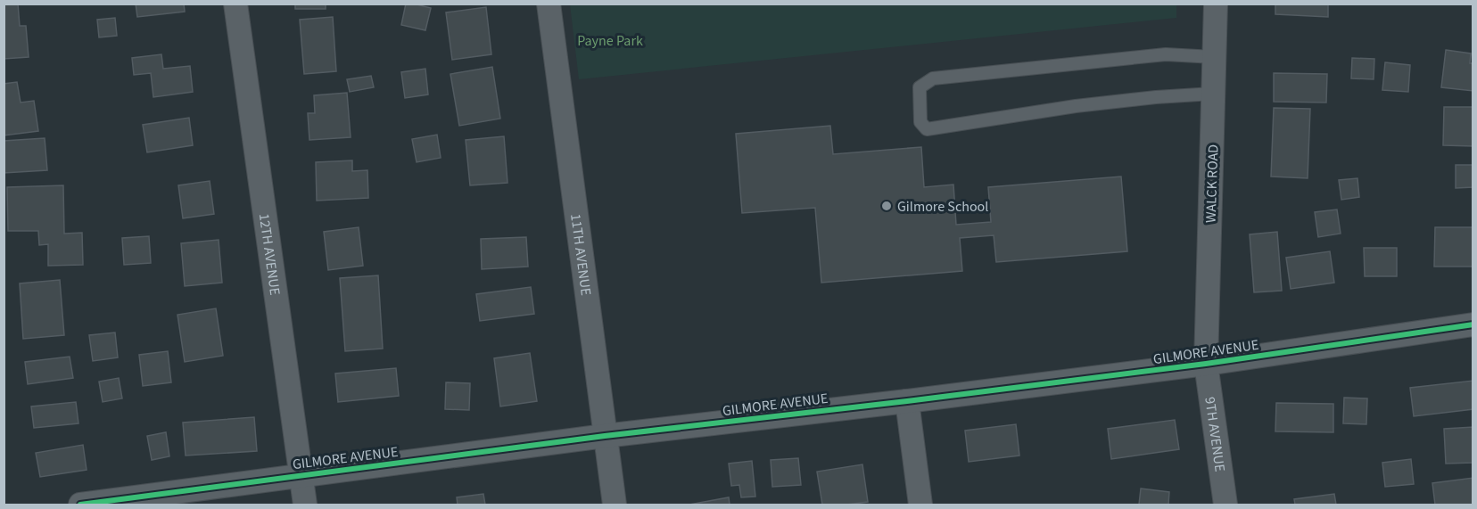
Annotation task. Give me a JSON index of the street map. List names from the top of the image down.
{
  "streets": {
    "street": [
      "WALCK ROAD",
      "12TH AVENUE",
      "11TH AVENUE",
      "GILMORE AVENUE",
      "9TH AVENUE"
    ]
  },
  "crossings": [
    ["WALCK ROAD", "GILMORE AVENUE"],
    ["WALCK ROAD", "9TH AVENUE"],
    ["12TH AVENUE", "GILMORE AVENUE"],
    ["11TH AVENUE", "GILMORE AVENUE"],
    ["GILMORE AVENUE", "9TH AVENUE"]
  ],
  "parks": ["Payne Park"],
  "places": ["Gilmore School"]
}
